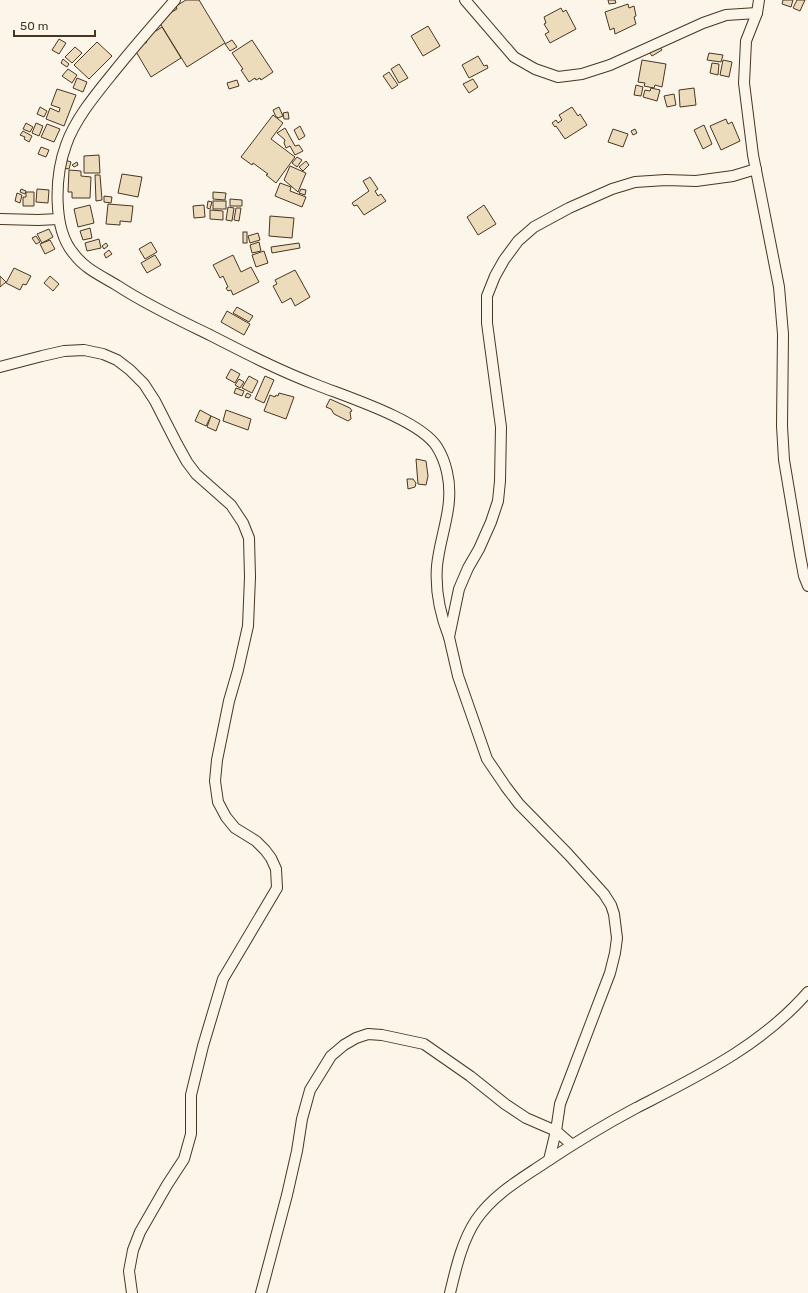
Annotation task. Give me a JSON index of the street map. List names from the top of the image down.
{
  "scale_bar": "50 m"
}
